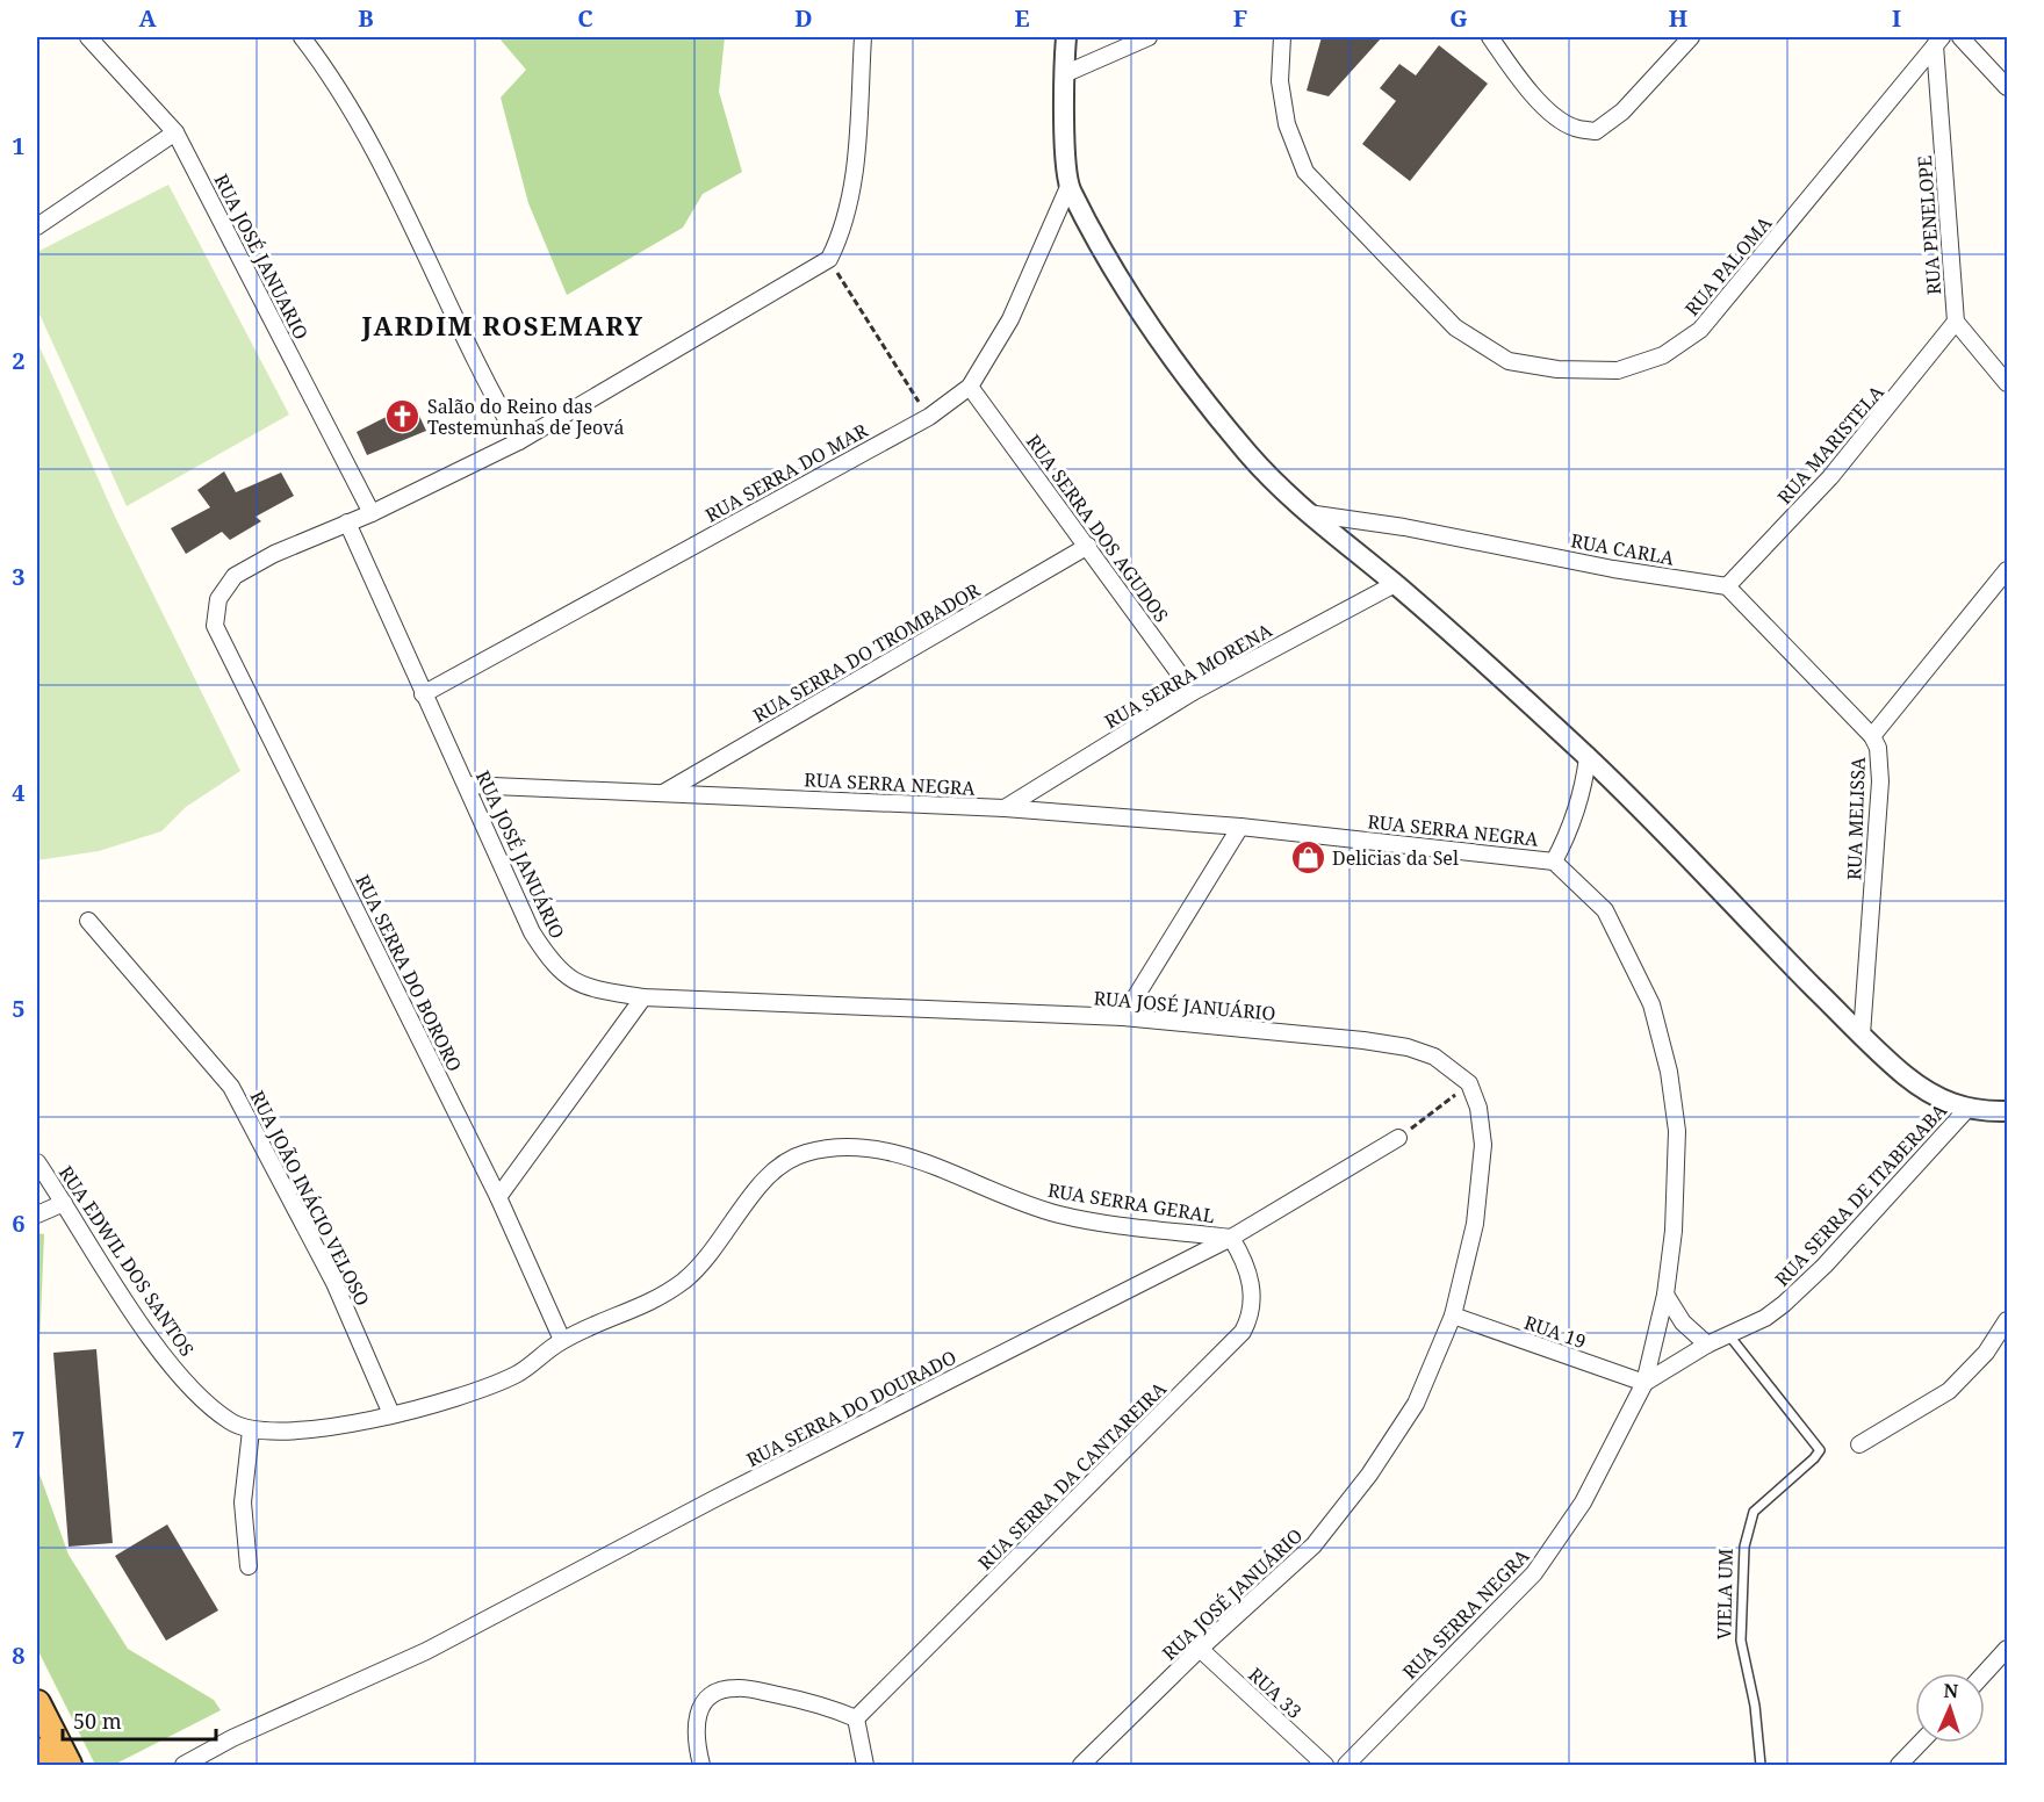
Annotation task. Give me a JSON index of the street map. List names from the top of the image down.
{
  "streets": {
    "street": [
      "RUA PENELOPE",
      "RUA JOSÉ JANUARIO",
      "RUA PALOMA",
      "RUA MARISTELA",
      "RUA SERRA DO MAR",
      "RUA SERRA DOS AGUDOS",
      "RUA CARLA",
      "RUA SERRA DO TROMBADOR",
      "RUA SERRA MORENA",
      "RUA SERRA NEGRA",
      "RUA MELISSA",
      "RUA JOSÉ JANUÁRIO",
      "RUA SERRA DO BORORO",
      "RUA SERRA DE ITABERABA",
      "RUA JOÃO INÁCIO VELOSO",
      "RUA SERRA GERAL",
      "RUA EDWIL DOS SANTOS",
      "RUA 19",
      "RUA SERRA DO DOURADO",
      "RUA SERRA DA CANTAREIRA",
      "RUA 33"
    ],
    "lane": ["VIELA UM"]
  },
  "crossings": [
    ["RUA PENELOPE", "RUA PALOMA"],
    ["RUA PENELOPE", "RUA MARISTELA"],
    ["RUA MARISTELA", "RUA CARLA"],
    ["RUA SERRA DO MAR", "RUA SERRA DOS AGUDOS"],
    ["RUA SERRA DO MAR", "RUA JOSÉ JANUÁRIO"],
    ["RUA SERRA DOS AGUDOS", "RUA SERRA DO TROMBADOR"],
    ["RUA SERRA DOS AGUDOS", "RUA SERRA MORENA"],
    ["RUA SERRA DO TROMBADOR", "RUA SERRA NEGRA"],
    ["RUA SERRA MORENA", "RUA SERRA NEGRA"],
    ["RUA SERRA NEGRA", "RUA JOSÉ JANUÁRIO"],
    ["RUA SERRA NEGRA", "RUA SERRA DE ITABERABA"],
    ["RUA SERRA NEGRA", "RUA 19"],
    ["RUA JOSÉ JANUÁRIO", "RUA SERRA DO BORORO"],
    ["RUA JOSÉ JANUÁRIO", "RUA 19"],
    ["RUA JOSÉ JANUÁRIO", "RUA 33"],
    ["RUA SERRA DO BORORO", "RUA SERRA GERAL"],
    ["RUA SERRA DE ITABERABA", "RUA 19"],
    ["RUA SERRA DE ITABERABA", "VIELA UM"],
    ["RUA JOÃO INÁCIO VELOSO", "RUA SERRA GERAL"],
    ["RUA SERRA GERAL", "RUA EDWIL DOS SANTOS"],
    ["RUA SERRA GERAL", "RUA SERRA DO DOURADO"],
    ["RUA SERRA GERAL", "RUA SERRA DA CANTAREIRA"],
    ["RUA SERRA DO DOURADO", "RUA SERRA DA CANTAREIRA"]
  ],
  "districts": ["JARDIM ROSEMARY"],
  "places": {
    "church": ["Salão do Reino das Testemunhas de Jeová"],
    "shop": ["Delicias da Sel"]
  },
  "scale_bar": "50 m",
  "north": "top",
  "grid": {
    "columns": [
      "A",
      "B",
      "C",
      "D",
      "E",
      "F",
      "G",
      "H",
      "I"
    ],
    "rows": [
      "1",
      "2",
      "3",
      "4",
      "5",
      "6",
      "7",
      "8"
    ]
  }
}
